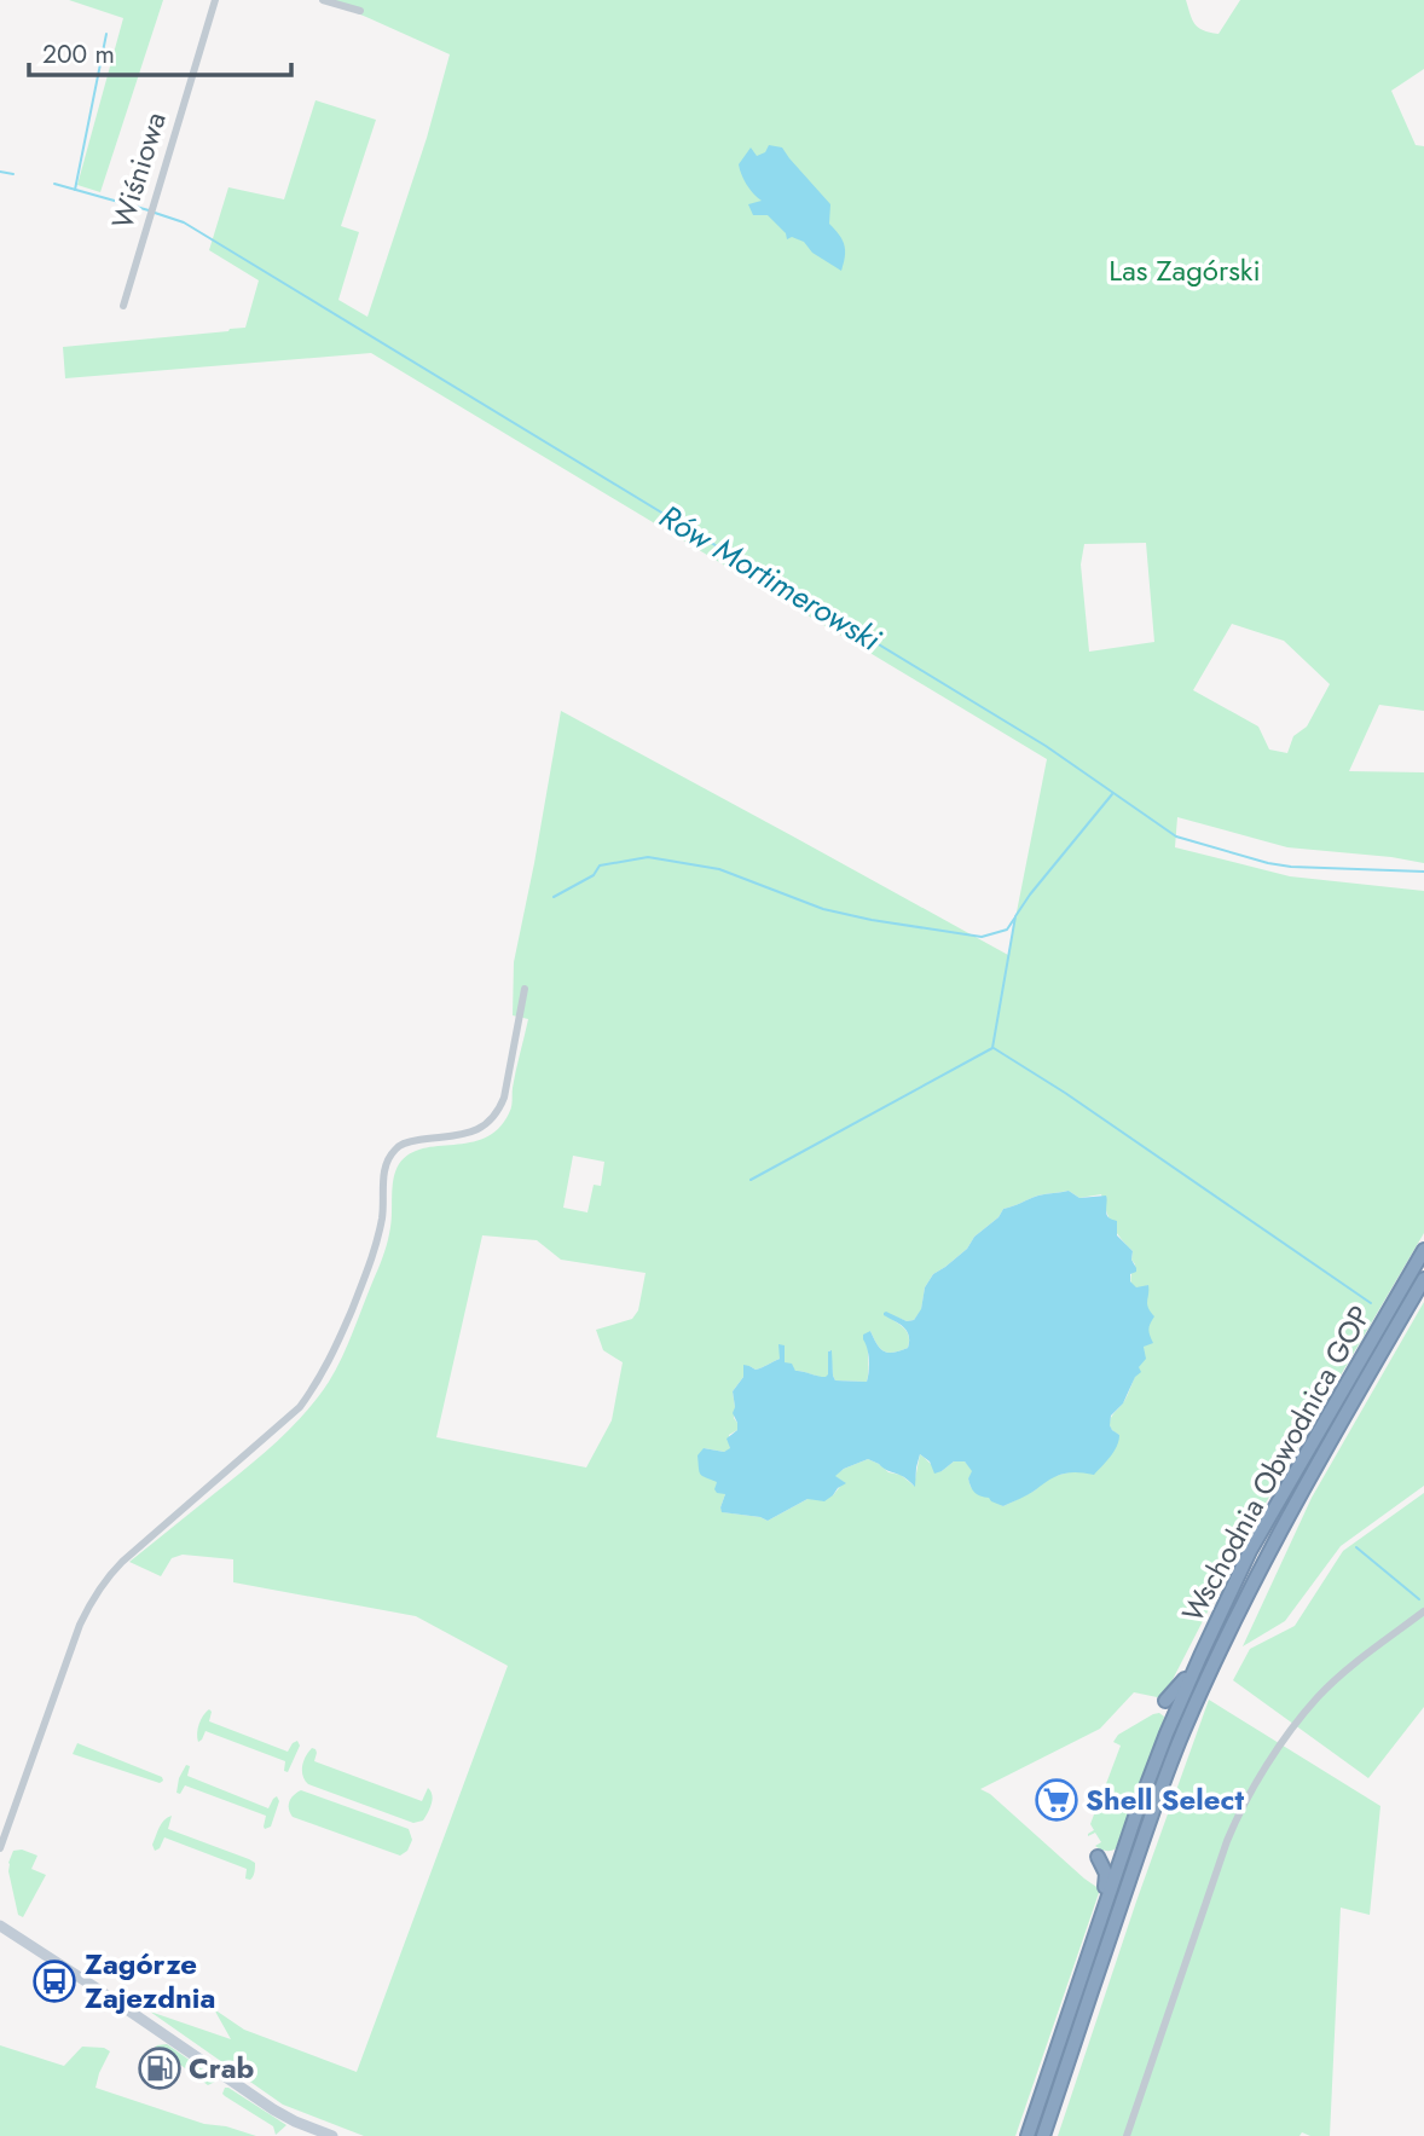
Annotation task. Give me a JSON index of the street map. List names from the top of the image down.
{
  "streets": {
    "highway": ["Wschodnia Obwodnica GOP"],
    "street": ["Wiśniowa"]
  },
  "water": ["Rów Mortimerowski"],
  "parks": ["Las Zagórski"],
  "places": {
    "supermarket": ["Shell Select"],
    "bus stop": ["Zagórze Zajezdnia"],
    "fuel station": ["Crab"]
  },
  "scale_bar": "200 m"
}
